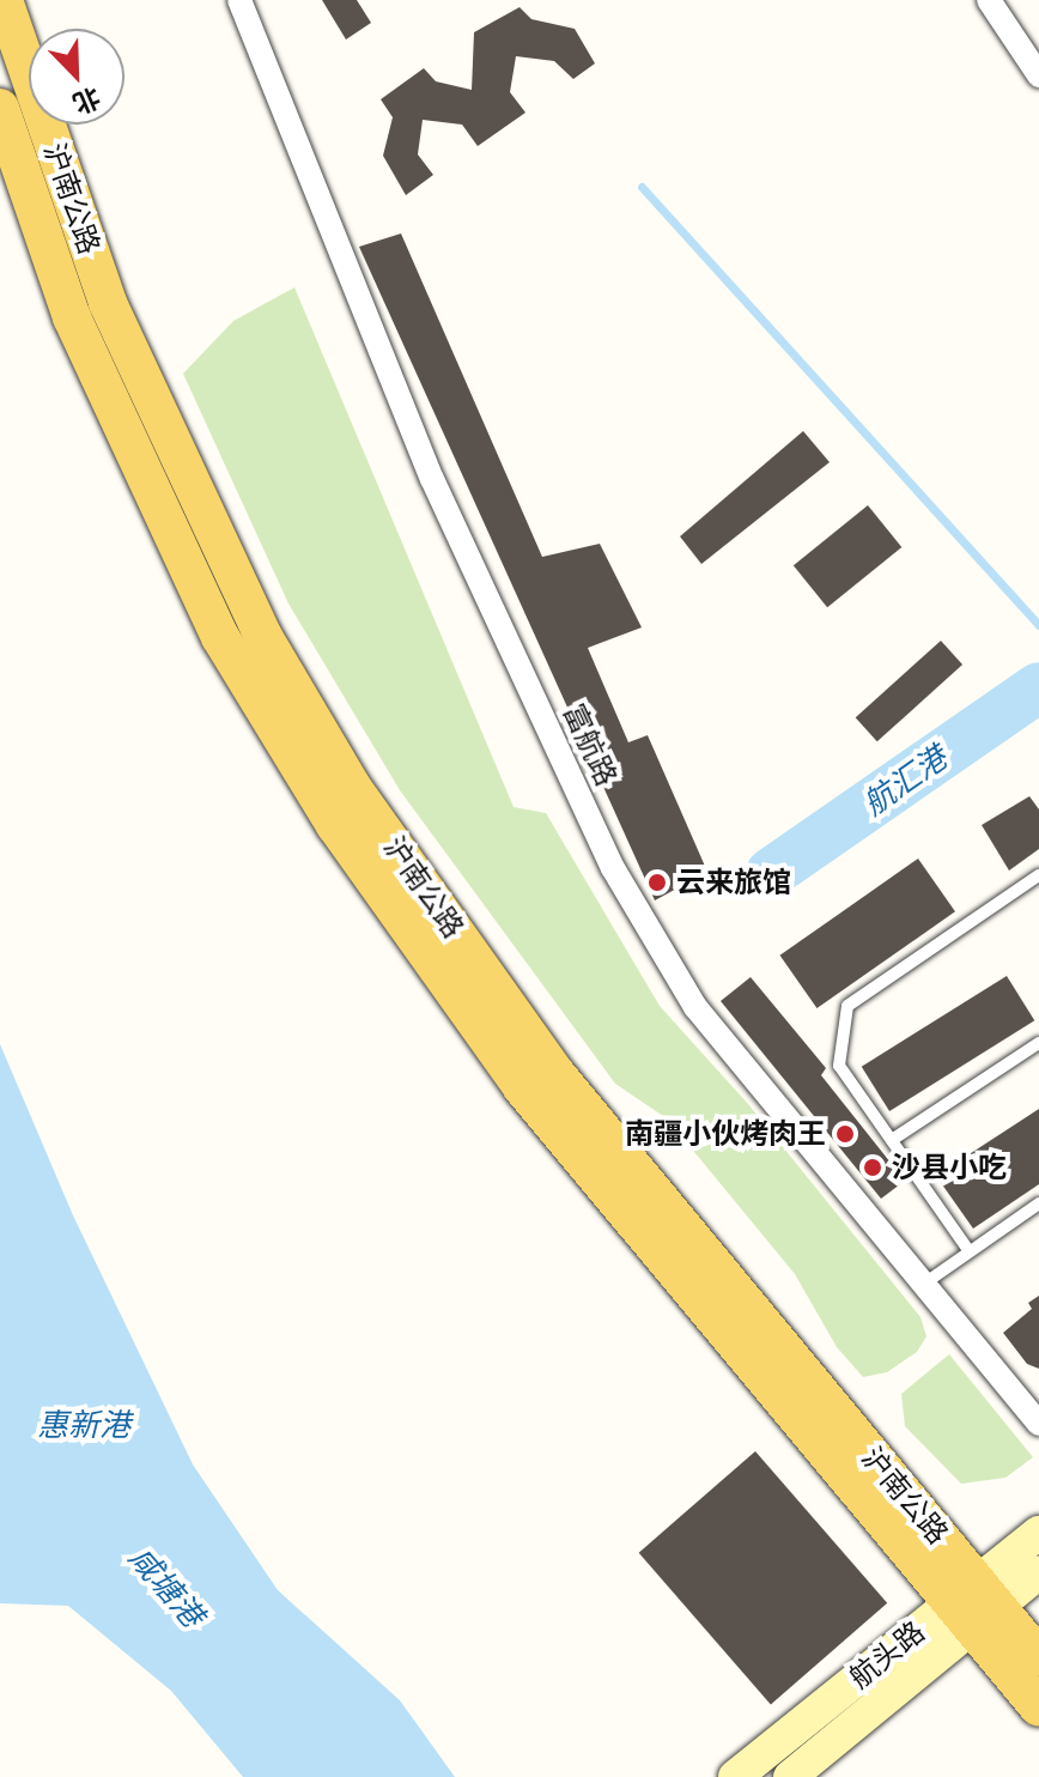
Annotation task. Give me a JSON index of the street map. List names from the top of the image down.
{
  "streets": {
    "main road": ["沪南公路", "航头路"],
    "street": ["富航路"]
  },
  "crossings": [
    ["沪南公路", "航头路"]
  ],
  "water": ["航汇港", "惠新港", "咸塘港"],
  "places": ["云来旅馆", "南疆小伙烤肉王", "沙县小吃"],
  "north": "bottom right"
}
